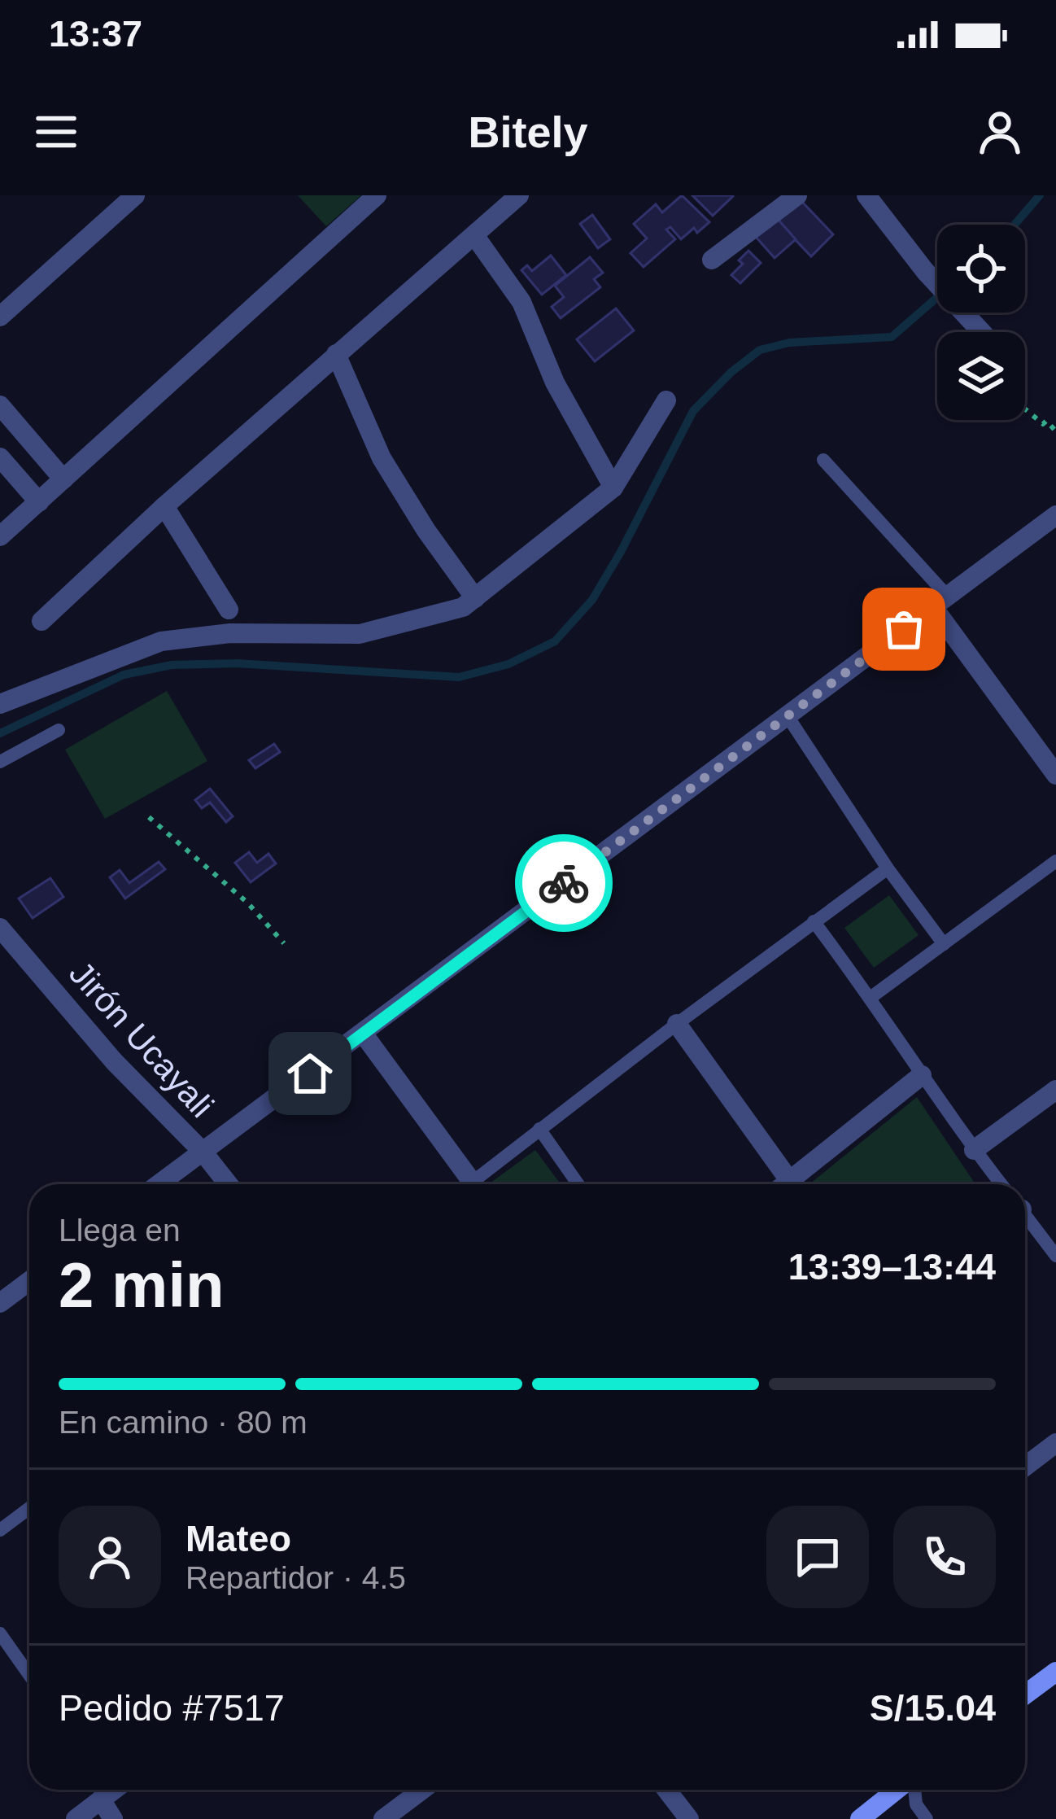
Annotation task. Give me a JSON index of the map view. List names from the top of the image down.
{
  "streets": {
    "street": ["Jirón Ucayali"]
  },
  "page": {
    "status": "13:37",
    "header": "Bitely",
    "heading": ["2 min", "Llega en", "13:39–13:44"],
    "panel": [
      "Mateo",
      "Repartidor · 4.5",
      "Pedido #7517",
      "S/15.04"
    ],
    "bar": "En camino · 80 m"
  }
}
